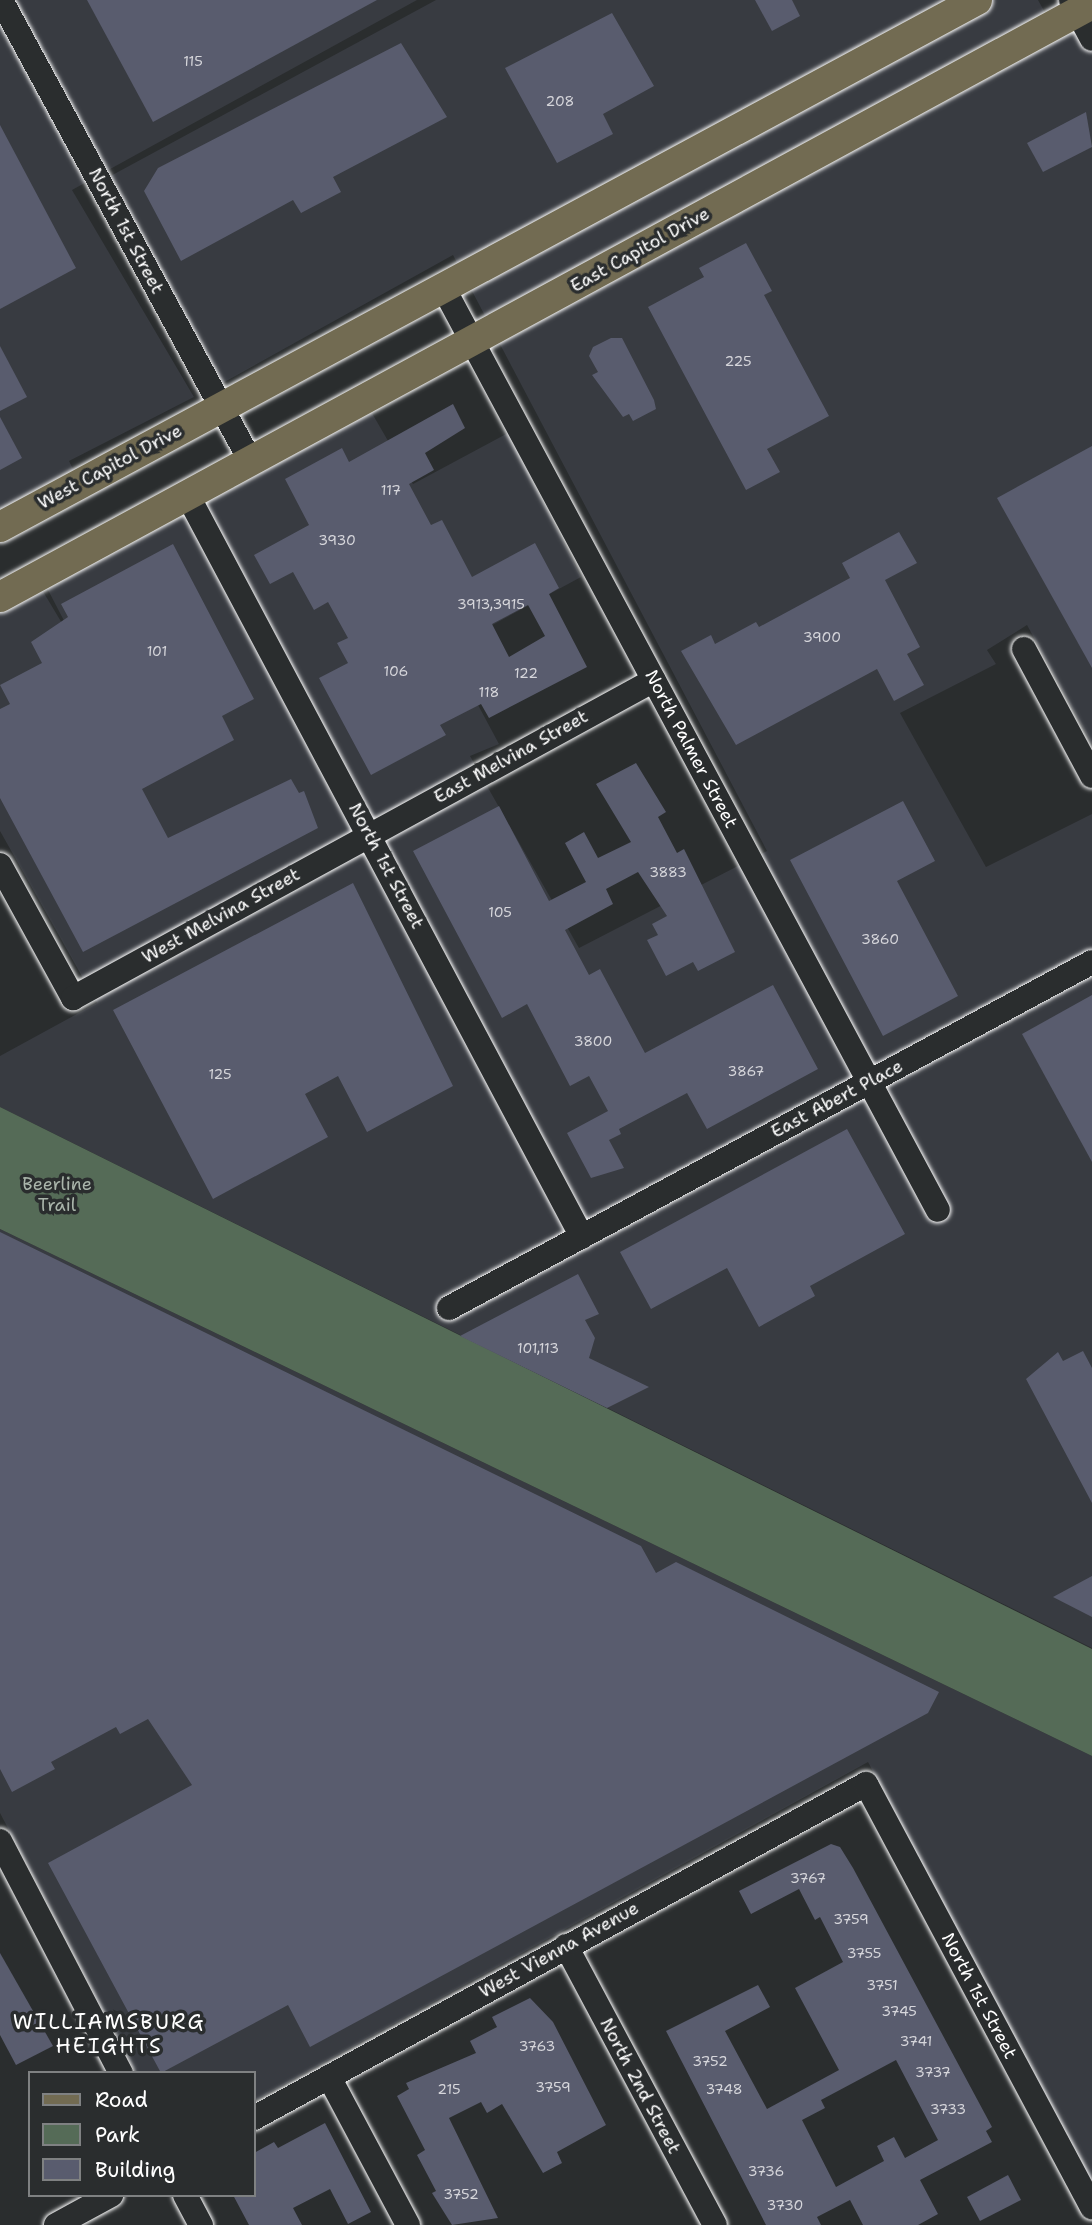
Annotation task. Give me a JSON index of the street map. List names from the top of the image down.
{
  "streets": {
    "main road": ["East Capitol Drive", "West Capitol Drive"],
    "street": [
      "North 1st Street",
      "North Palmer Street",
      "East Melvina Street",
      "West Melvina Street",
      "East Abert Place",
      "West Vienna Avenue",
      "North 2nd Street"
    ]
  },
  "crossings": [
    ["North 1st Street", "East Capitol Drive"],
    ["North 1st Street", "West Capitol Drive"],
    ["North 1st Street", "East Melvina Street"],
    ["North 1st Street", "West Melvina Street"],
    ["North 1st Street", "East Abert Place"],
    ["North 1st Street", "West Vienna Avenue"],
    ["East Capitol Drive", "North Palmer Street"],
    ["North Palmer Street", "East Melvina Street"],
    ["North Palmer Street", "East Abert Place"],
    ["East Melvina Street", "West Melvina Street"],
    ["West Vienna Avenue", "North 2nd Street"]
  ],
  "districts": ["WILLIAMSBURG HEIGHTS"],
  "parks": ["Beerline Trail"],
  "house_numbers": [
    "115",
    "208",
    "225",
    "117",
    "3930",
    "3913,3915",
    "3900",
    "101",
    "106",
    "122",
    "118",
    "3883",
    "105",
    "3860",
    "3800",
    "3867",
    "125",
    "101,113",
    "3767",
    "3759",
    "3755",
    "3751",
    "3745",
    "3741",
    "3763",
    "3752",
    "3737",
    "3759",
    "215",
    "3748",
    "3733",
    "3736",
    "3752",
    "3730"
  ],
  "legend": ["Road", "Park", "Building"]
}
